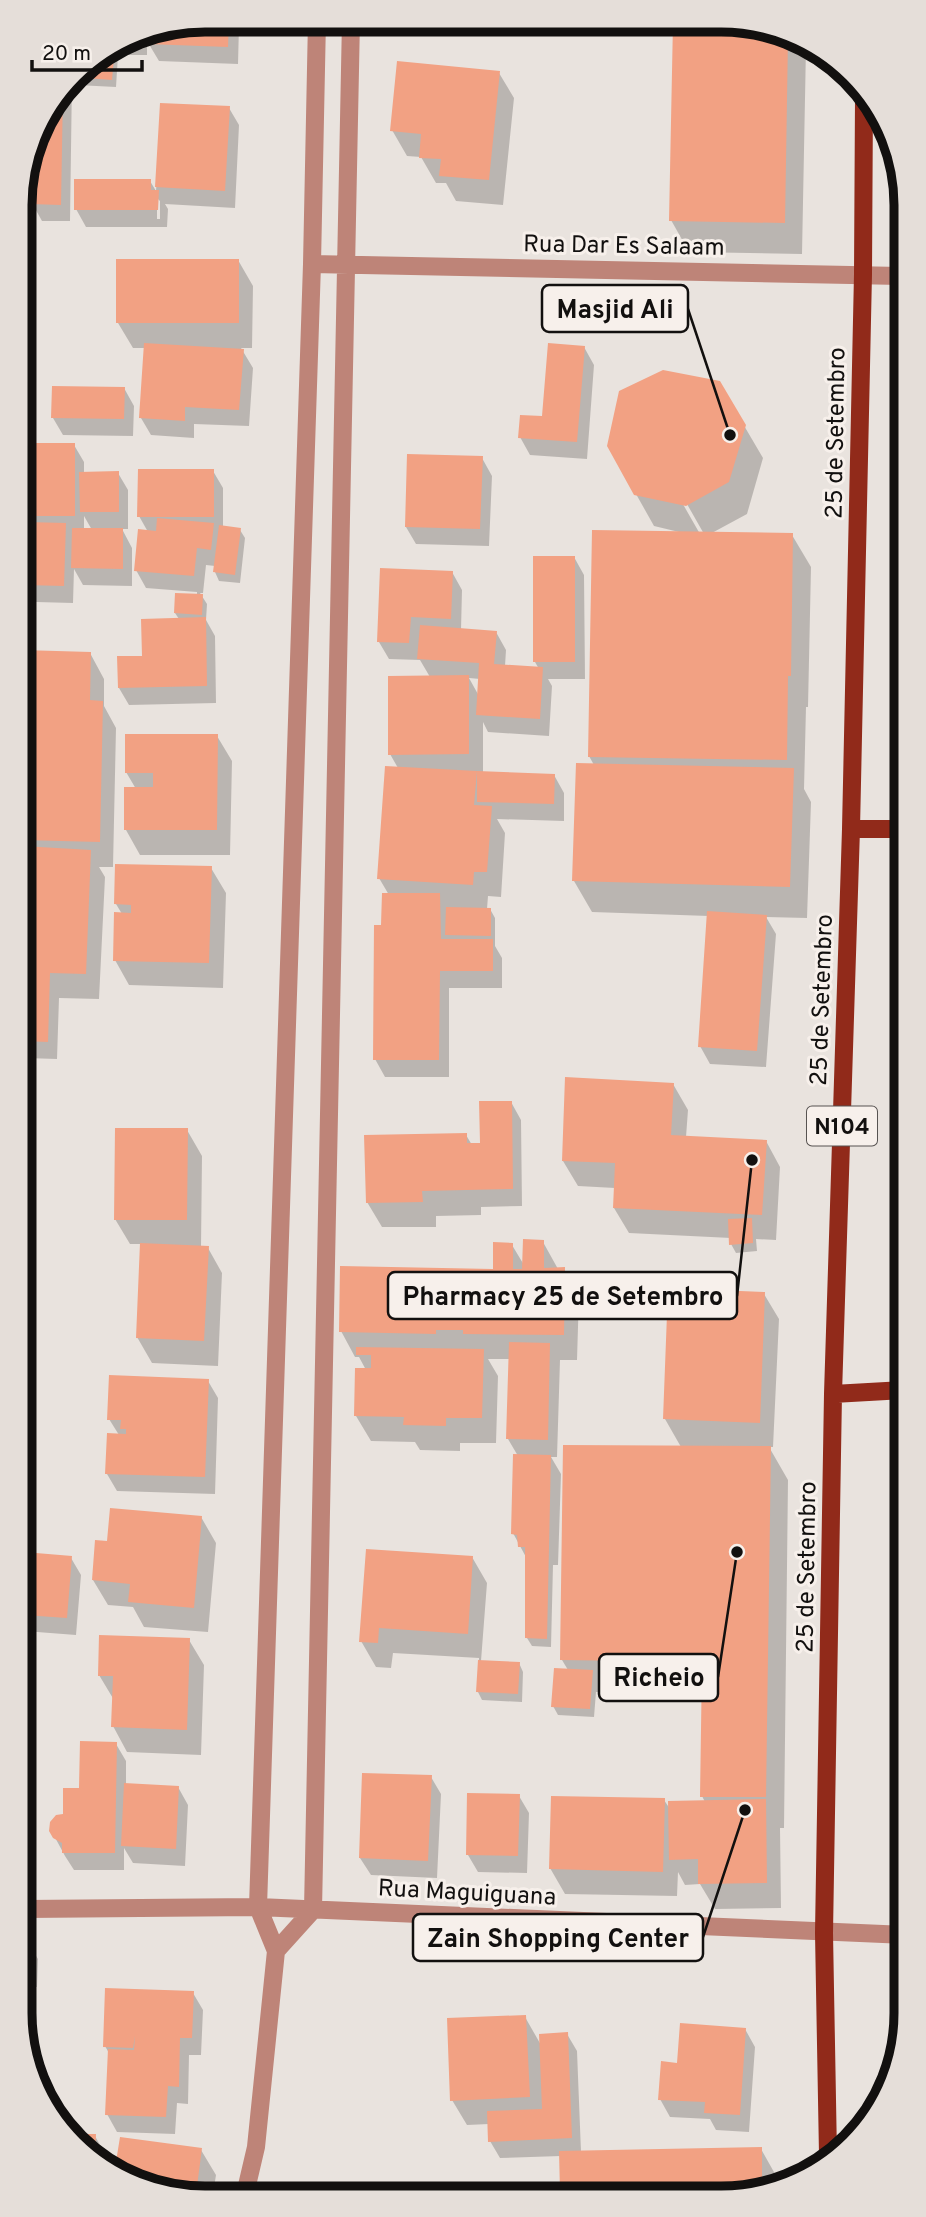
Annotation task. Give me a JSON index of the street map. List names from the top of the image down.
{
  "streets": {
    "main road": ["25 de Setembro", "N104"],
    "street": ["Rua Dar Es Salaam", "Rua Maguiguana"]
  },
  "crossings": [
    ["Rua Dar Es Salaam", "25 de Setembro"],
    ["25 de Setembro", "Rua Maguiguana"]
  ],
  "places": [
    "Masjid Ali",
    "Pharmacy 25 de Setembro",
    "Richeio",
    "Zain Shopping Center"
  ],
  "scale_bar": "20 m"
}
